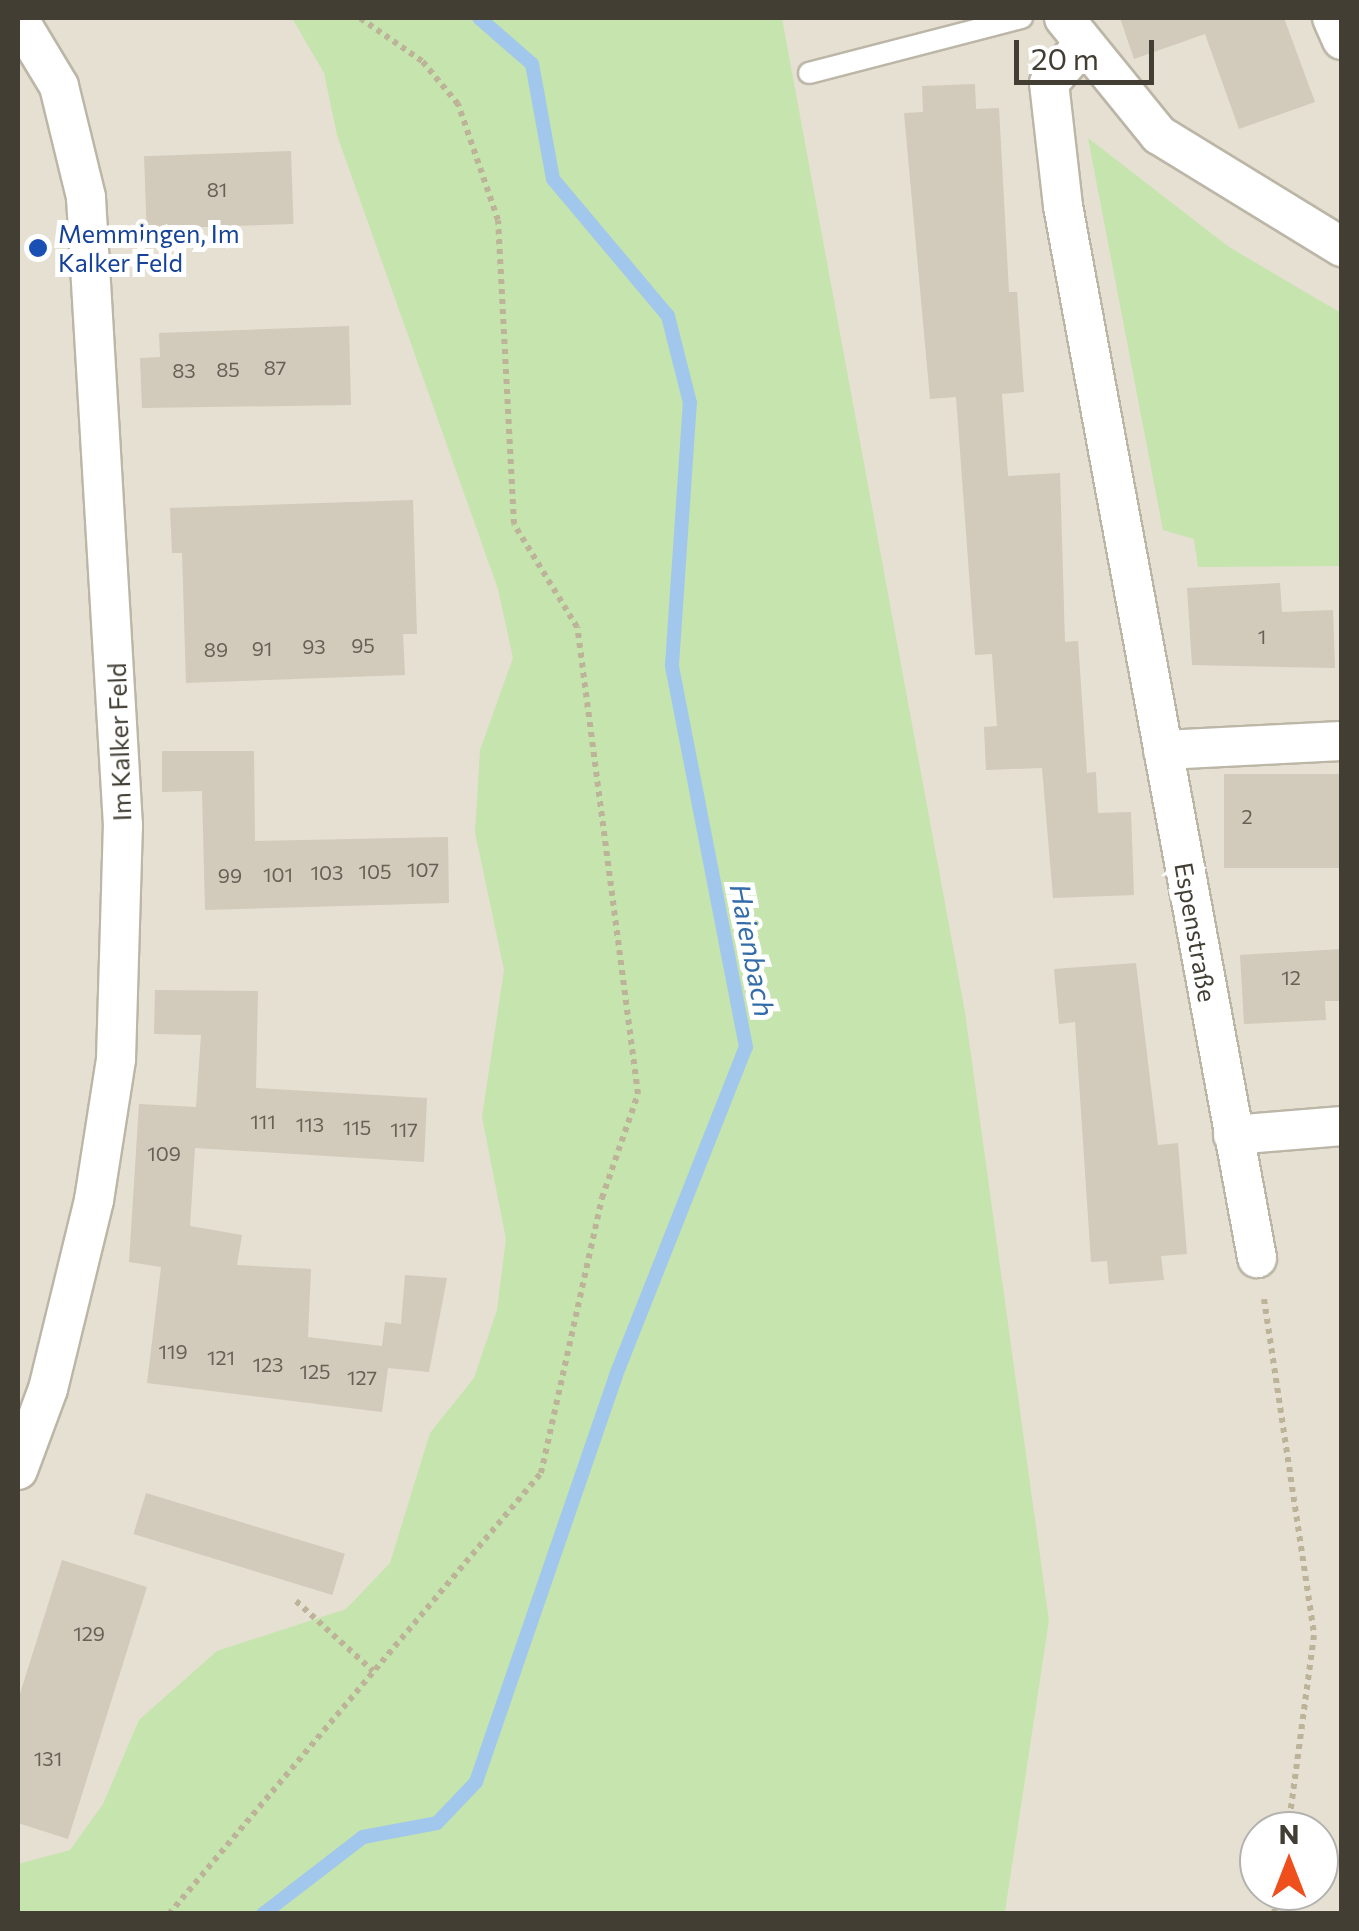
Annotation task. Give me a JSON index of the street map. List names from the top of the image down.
{
  "streets": {
    "street": ["Im Kalker Feld", "Espenstraße"]
  },
  "water": ["Haienbach"],
  "places": ["Memmingen, Im Kalker Feld"],
  "house_numbers": [
    "81",
    "87",
    "85",
    "83",
    "1",
    "95",
    "93",
    "91",
    "89",
    "2",
    "107",
    "105",
    "103",
    "101",
    "99",
    "12",
    "111",
    "113",
    "115",
    "117",
    "109",
    "119",
    "121",
    "123",
    "125",
    "127",
    "129",
    "131"
  ],
  "scale_bar": "20 m",
  "north": "top"
}
